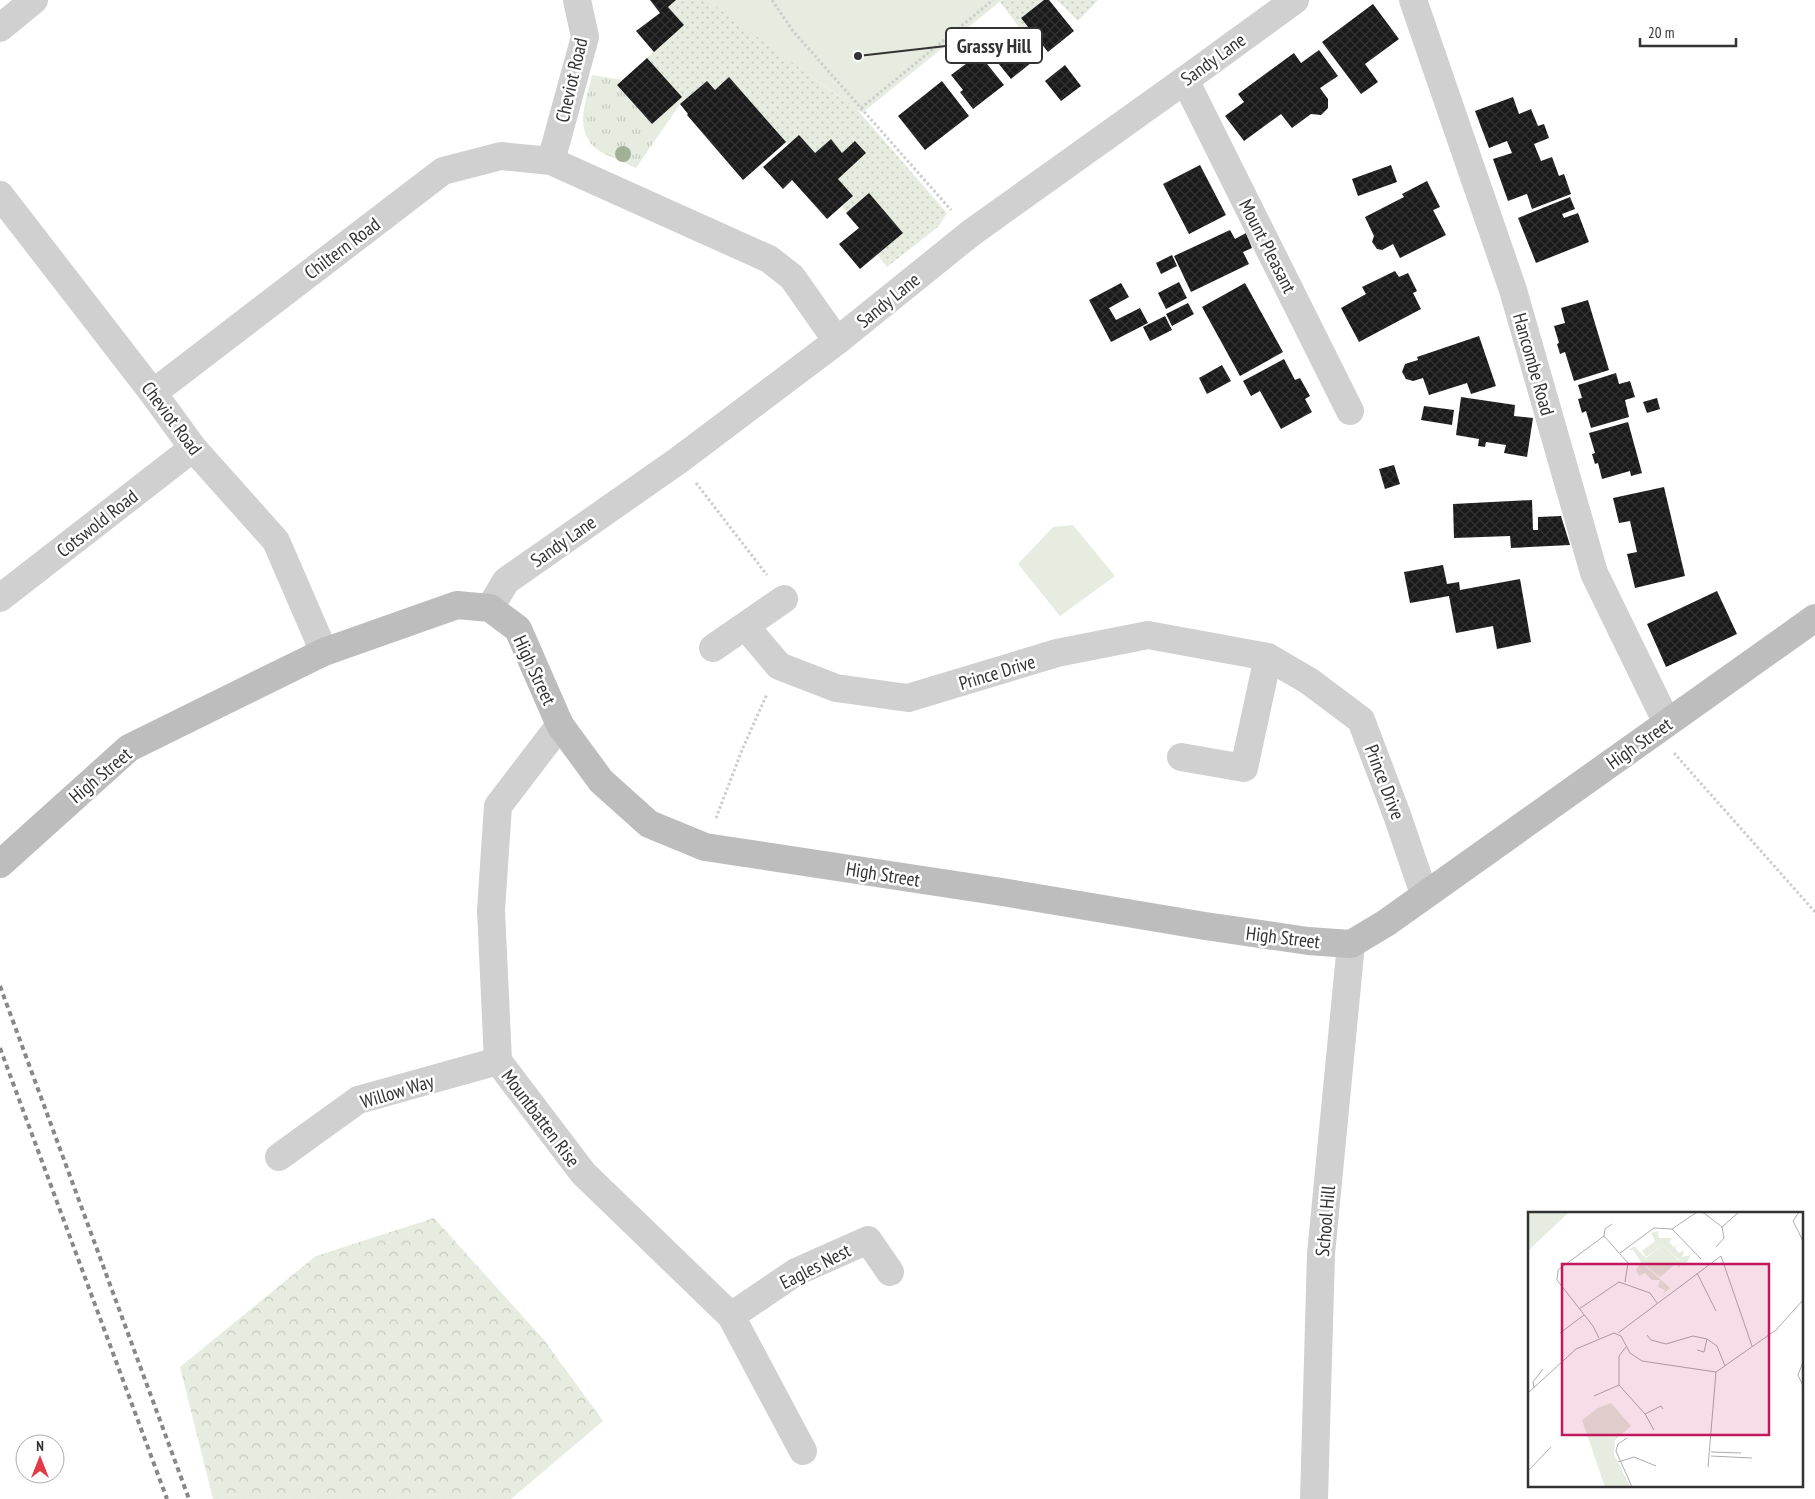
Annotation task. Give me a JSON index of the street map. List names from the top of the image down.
{
  "streets": {
    "street": [
      "Sandy Lane",
      "Cheviot Road",
      "Mount Pleasant",
      "Chiltern Road",
      "Hancombe Road",
      "Cotswold Road",
      "High Street",
      "Prince Drive",
      "Willow Way",
      "Mountbatten Rise",
      "School Hill",
      "Eagles Nest"
    ]
  },
  "crossings": [
    ["Sandy Lane", "Mount Pleasant"],
    ["Sandy Lane", "High Street"],
    ["Cheviot Road", "Chiltern Road"],
    ["Cheviot Road", "Cotswold Road"],
    ["Cheviot Road", "High Street"],
    ["Hancombe Road", "High Street"],
    ["High Street", "Prince Drive"],
    ["High Street", "Mountbatten Rise"],
    ["High Street", "School Hill"],
    ["Willow Way", "Mountbatten Rise"],
    ["Mountbatten Rise", "Eagles Nest"]
  ],
  "places": ["Grassy Hill"],
  "scale_bar": "20 m",
  "north": "top"
}
